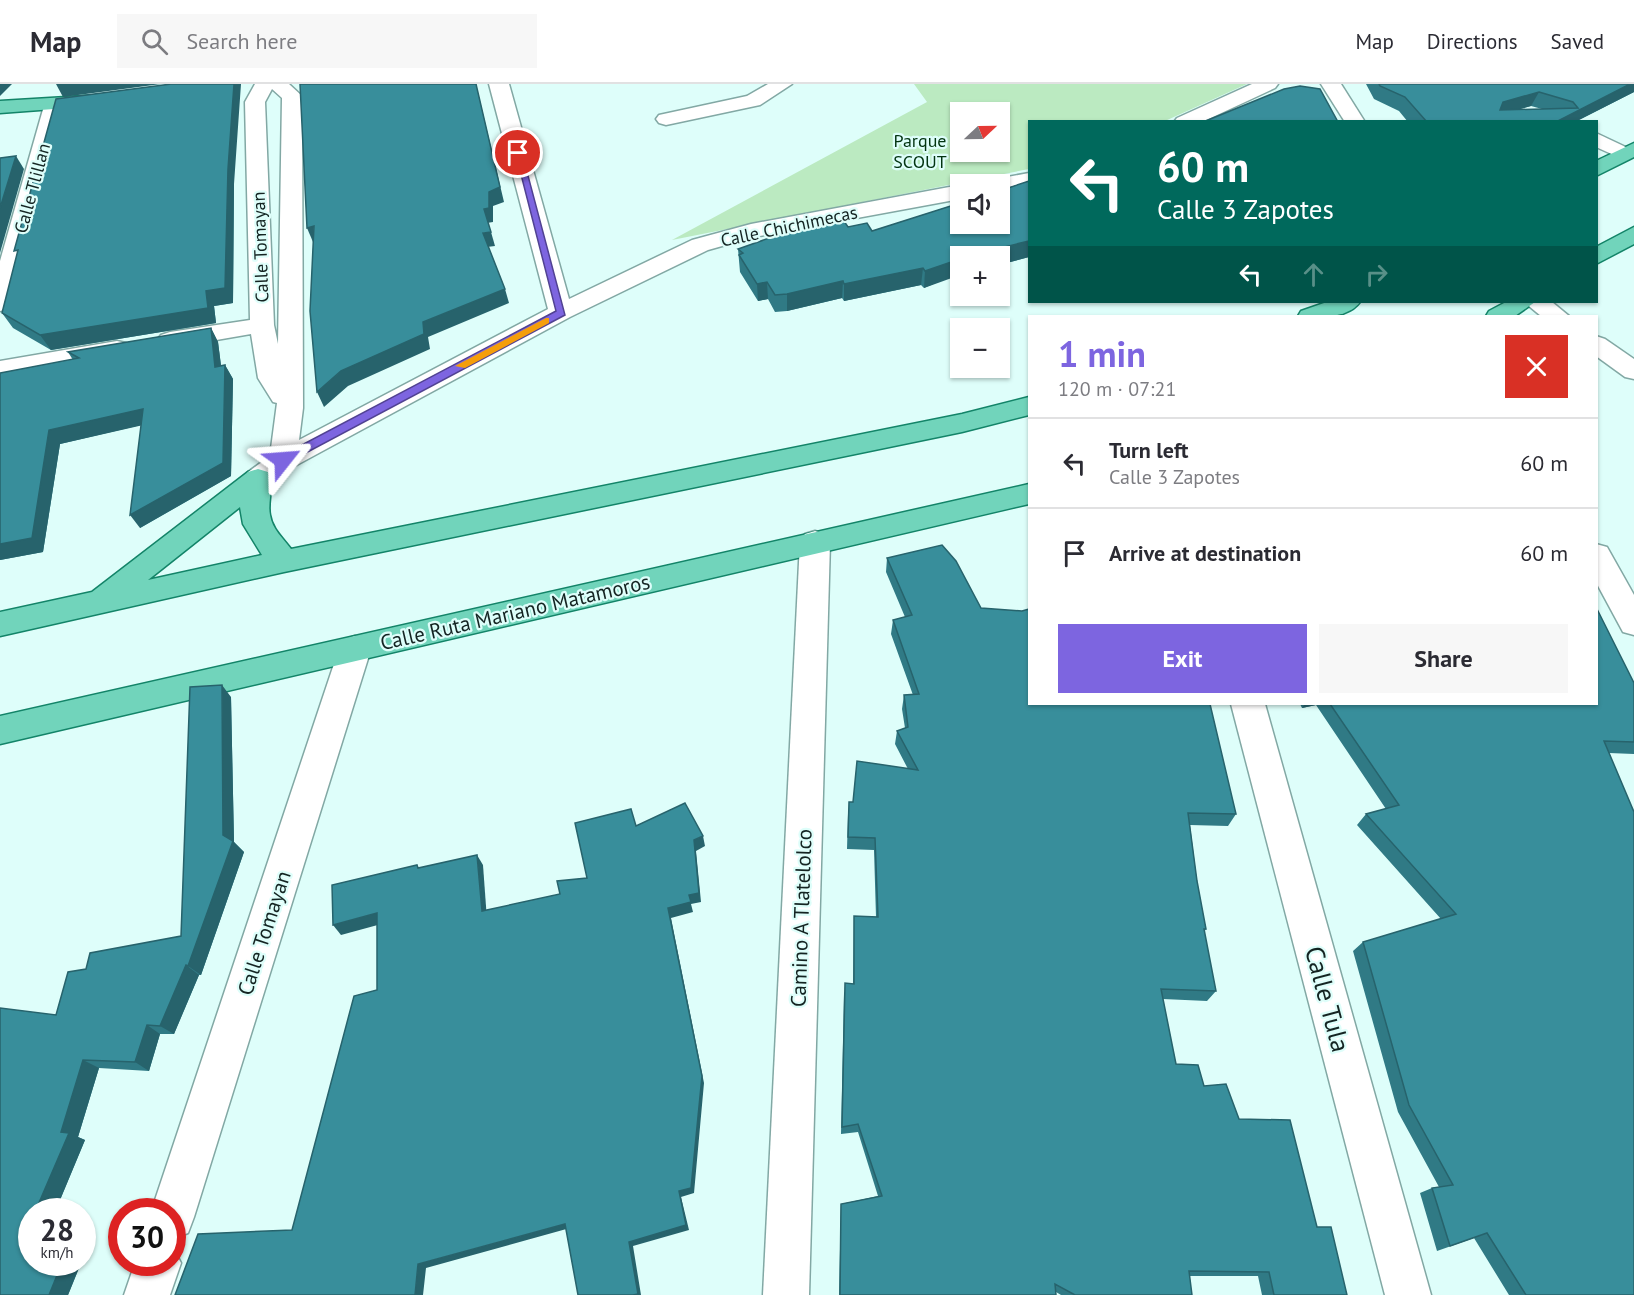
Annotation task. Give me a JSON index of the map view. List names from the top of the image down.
{
  "streets": {
    "main road": ["Calle Ruta Mariano Matamoros"],
    "street": [
      "Calle Tlillan",
      "Calle Chichimecas",
      "Calle Tomayan",
      "Camino A Tlatelolco",
      "Calle Tula"
    ]
  },
  "crossings": [
    ["Calle Chichimecas", "Calle Tomayan"],
    ["Calle Tomayan", "Calle Ruta Mariano Matamoros"],
    ["Calle Ruta Mariano Matamoros", "Camino A Tlatelolco"]
  ],
  "parks": ["Parque SCOUT"],
  "north": "right",
  "page": {
    "header": "Map",
    "search": "Search here",
    "nav": ["Map", "Directions", "Saved"],
    "map_buttons": ["+", "−"],
    "turn": ["60 m", "Calle 3 Zapotes"],
    "heading": ["1 min", "120 m · 07:21"],
    "list": [
      {
        "name": "Turn left",
        "note": "Calle 3 Zapotes",
        "value": "60 m"
      },
      {
        "name": "Arrive at destination",
        "value": "60 m"
      }
    ],
    "buttons": ["Exit", "Share"],
    "speed": "28 km/h",
    "limit": "30"
  }
}
